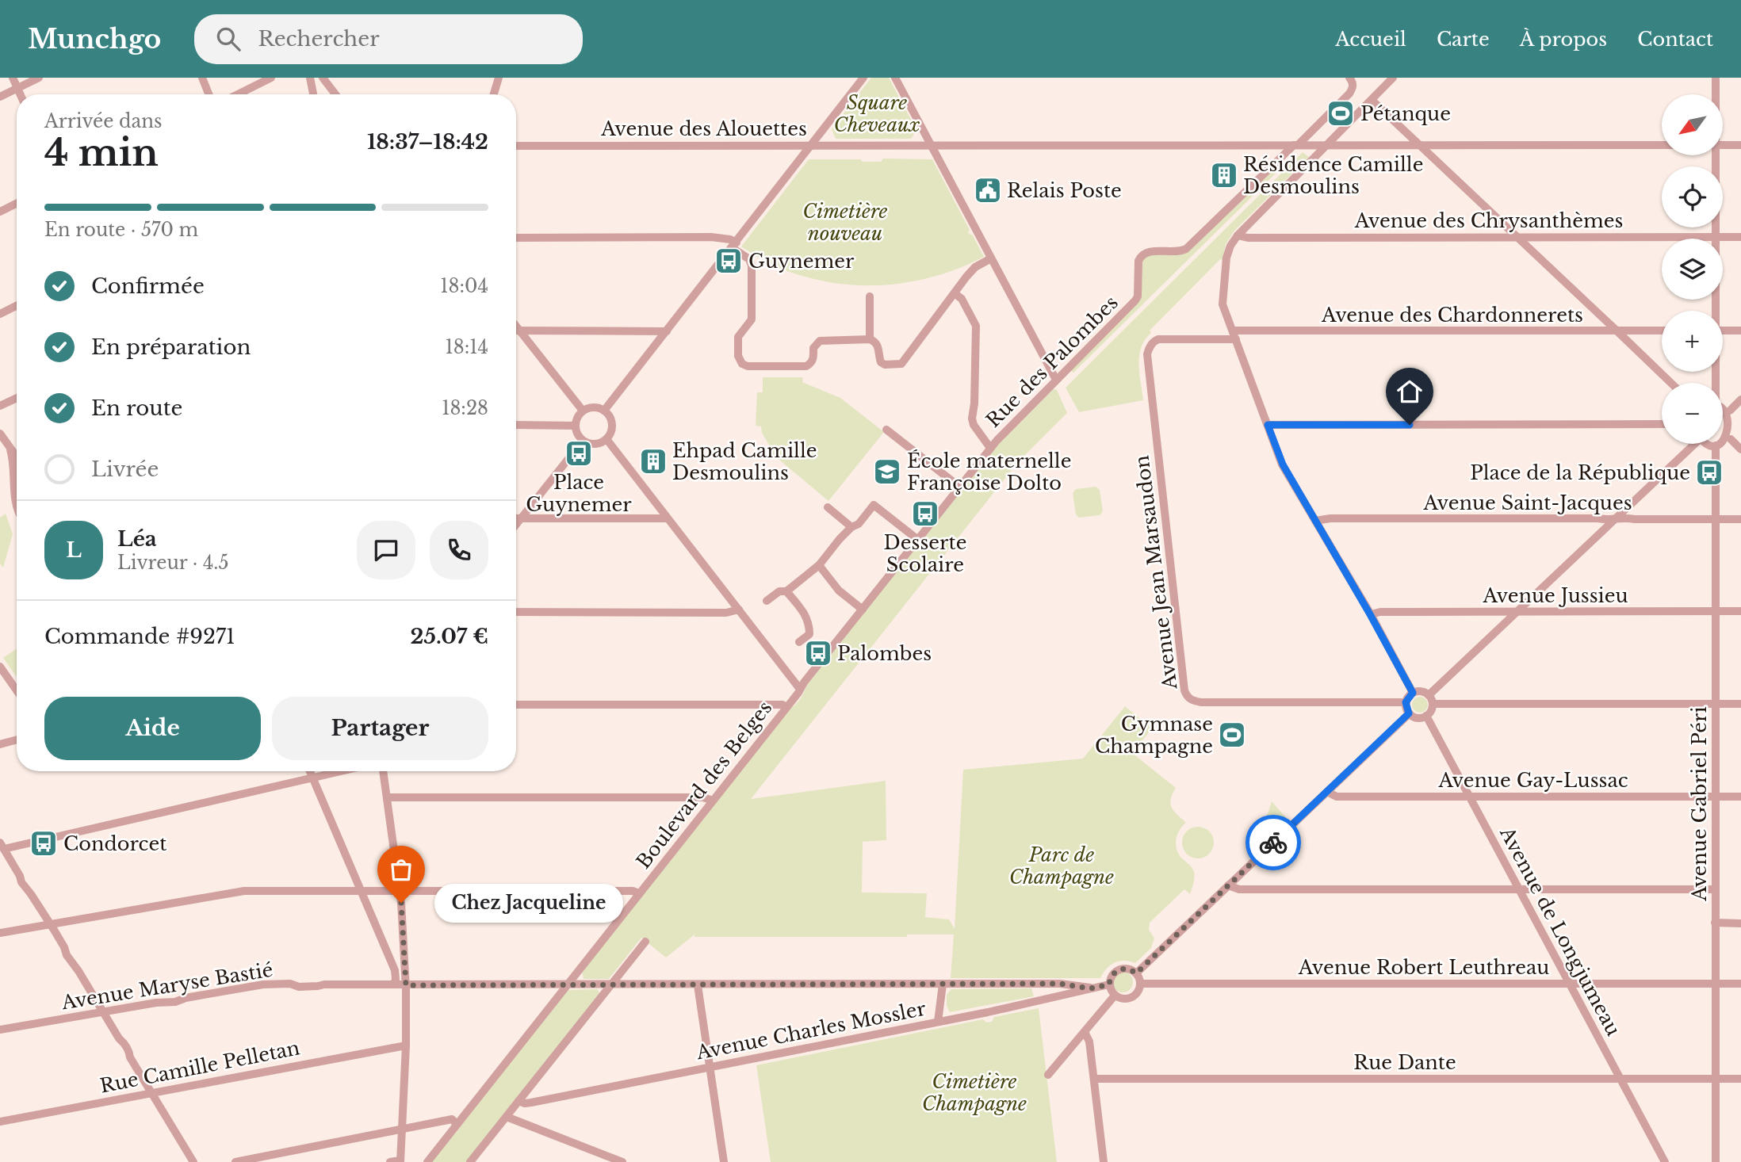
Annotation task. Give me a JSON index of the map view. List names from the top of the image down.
{
  "streets": {
    "street": [
      "Avenue des Alouettes",
      "Avenue des Chrysanthèmes",
      "Avenue des Chardonnerets",
      "Rue des Palombes",
      "Avenue Saint-Jacques",
      "Avenue Jean Marsaudon",
      "Avenue Jussieu",
      "Avenue Gay-Lussac",
      "Boulevard des Belges",
      "Avenue Gabriel Péri",
      "Avenue de Longjumeau",
      "Avenue Robert Leuthreau",
      "Avenue Maryse Bastié",
      "Avenue Charles Mossler",
      "Rue Dante",
      "Rue Camille Pelletan"
    ]
  },
  "crossings": [
    ["Avenue des Alouettes", "Rue des Palombes"],
    ["Rue des Palombes", "Boulevard des Belges"],
    ["Avenue Saint-Jacques", "Avenue Gabriel Péri"],
    ["Avenue Jean Marsaudon", "Avenue de Longjumeau"],
    ["Avenue Jussieu", "Avenue Gabriel Péri"],
    ["Avenue Gay-Lussac", "Avenue Gabriel Péri"],
    ["Avenue Gay-Lussac", "Avenue de Longjumeau"],
    ["Avenue Gabriel Péri", "Avenue Robert Leuthreau"],
    ["Avenue Gabriel Péri", "Rue Dante"],
    ["Avenue de Longjumeau", "Avenue Robert Leuthreau"],
    ["Avenue de Longjumeau", "Rue Dante"],
    ["Avenue Robert Leuthreau", "Avenue Charles Mossler"]
  ],
  "parks": [
    "Square Cheveaux",
    "Cimetière nouveau",
    "Parc de Champagne",
    "Cimetière Champagne"
  ],
  "places": {
    "sports": ["Pétanque", "Gymnase Champagne"],
    "building": ["Résidence Camille Desmoulins", "Ehpad Camille Desmoulins"],
    "public building": ["Relais Poste"],
    "bus stop": [
      "Guynemer",
      "Place Guynemer",
      "Place de la République",
      "Desserte Scolaire",
      "Palombes",
      "Condorcet"
    ],
    "school or university": ["École maternelle Françoise Dolto"],
    "other": ["Chez Jacqueline"]
  },
  "north": "bottom left",
  "page": {
    "header": "Munchgo",
    "search": "Rechercher",
    "nav": [
      "Accueil",
      "Carte",
      "À propos",
      "Contact"
    ],
    "map_buttons": ["+", "−"],
    "heading": ["4 min", "Arrivée dans", "18:37–18:42"],
    "panel": [
      "Léa",
      "Livreur · 4.5",
      "Commande #9271",
      "25.07 €"
    ],
    "bar": "En route · 570 m",
    "list": [
      ["Confirmée", "18:04"],
      ["En préparation", "18:14"],
      ["En route", "18:28"],
      "Livrée"
    ],
    "round": "L",
    "buttons": ["Aide", "Partager"],
    "bubble": "Chez Jacqueline"
  }
}
